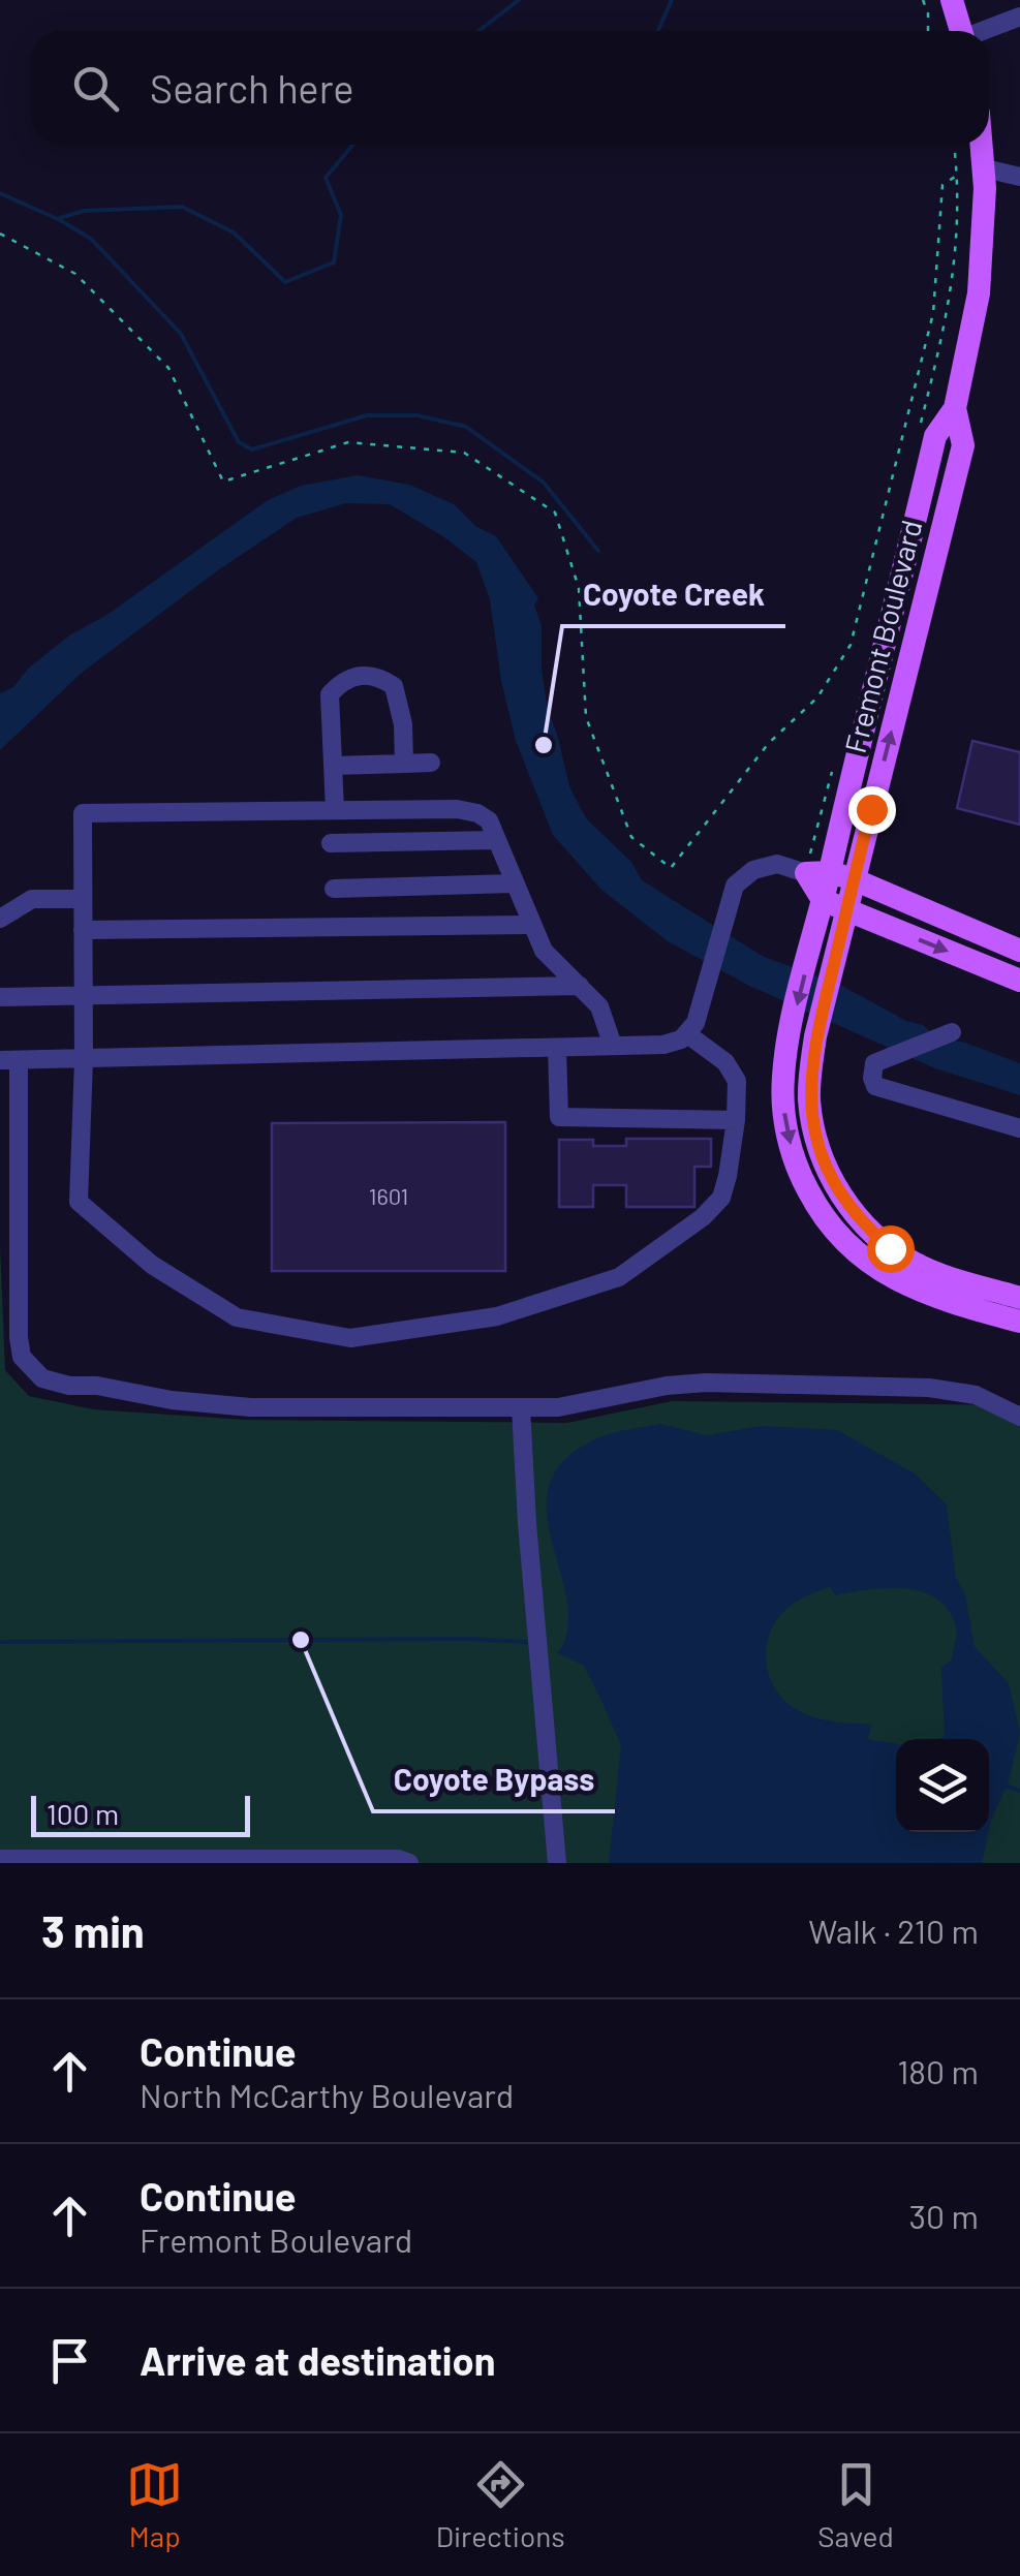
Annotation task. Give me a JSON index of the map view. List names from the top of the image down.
{
  "streets": {
    "main road": ["Fremont Boulevard"]
  },
  "places": ["Coyote Creek", "Coyote Bypass"],
  "house_numbers": ["1601"],
  "scale_bar": "100 m",
  "page": {
    "search": "Search here",
    "scale": "100 m",
    "heading": ["3 min", "Walk · 210 m"],
    "list": [
      ["Continue", "North McCarthy Boulevard", "180 m"],
      ["Continue", "Fremont Boulevard", "30 m"],
      "Arrive at destination"
    ],
    "nav": ["Map", "Directions", "Saved"]
  }
}
